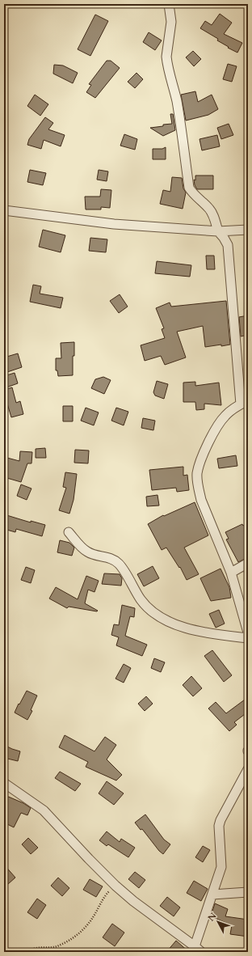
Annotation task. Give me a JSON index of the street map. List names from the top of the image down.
{
  "north": "top left"
}
